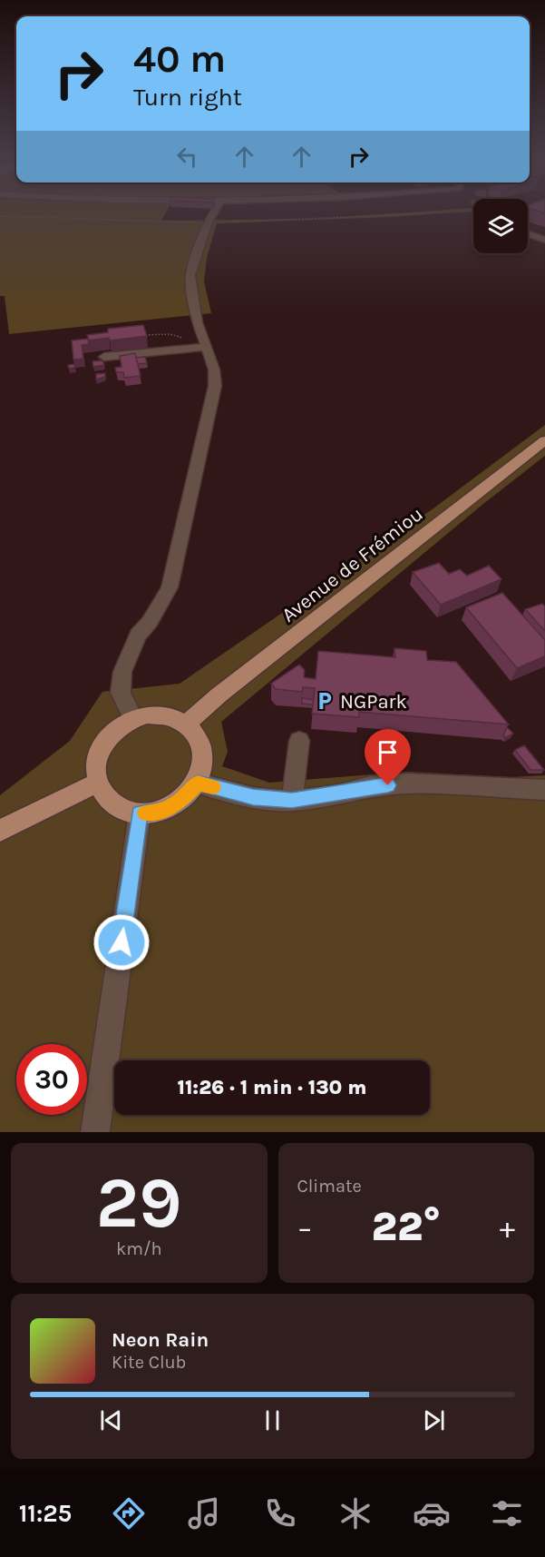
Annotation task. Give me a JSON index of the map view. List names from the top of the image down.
{
  "streets": {
    "main road": ["Avenue de Frémiou"]
  },
  "places": {
    "parking": ["NGPark"]
  },
  "page": {
    "turn": ["40 m", "Turn right"],
    "limit": "30",
    "trip": "11:26 · 1 min · 130 m",
    "tile": [
      ["29", "km/h"],
      "Climate"
    ],
    "heat": ["−", "22°", "+"],
    "song": ["Neon Rain", "Kite Club"],
    "tabs": "11:25"
  }
}
